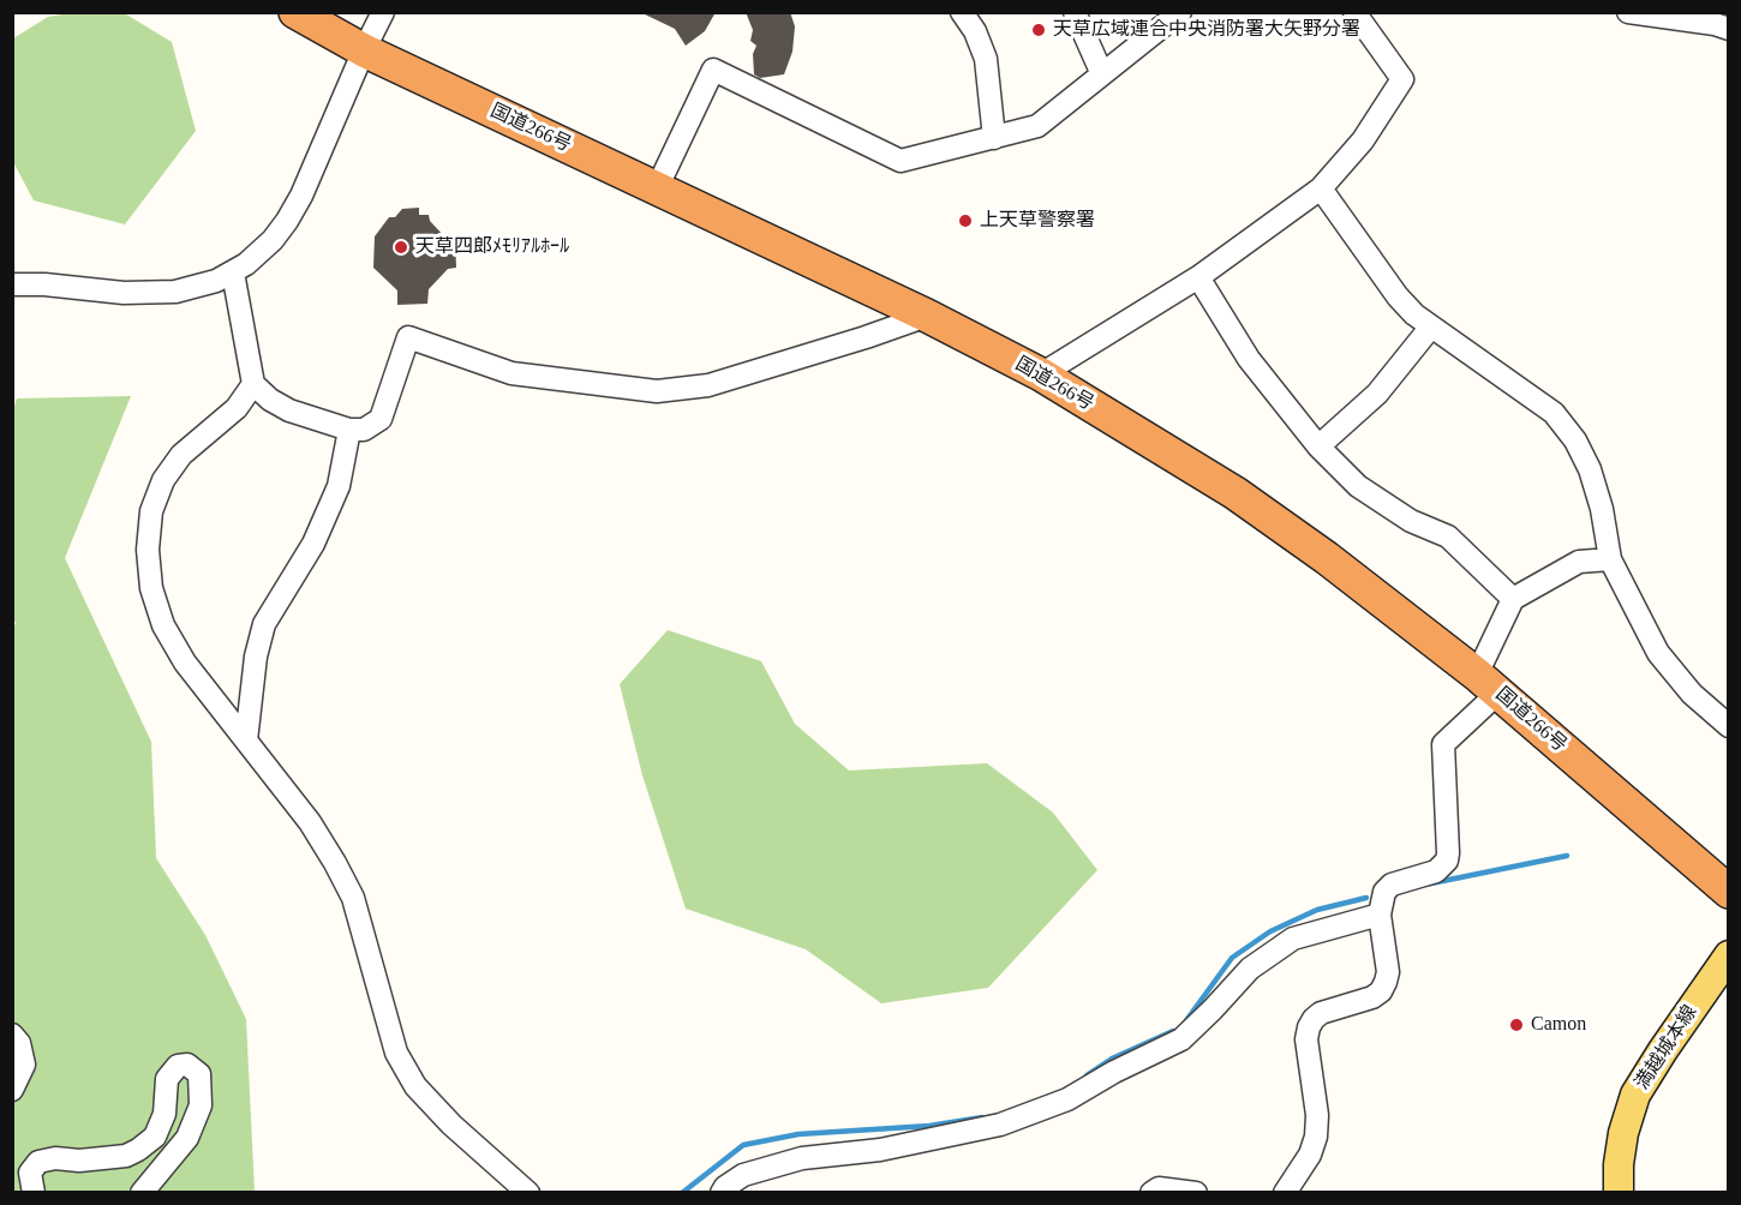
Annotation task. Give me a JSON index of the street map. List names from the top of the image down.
{
  "streets": {
    "highway": ["国道266号"],
    "main road": ["満越城本線"]
  },
  "places": [
    "天草広域連合中央消防署大矢野分署",
    "上天草警察署",
    "天草四郎ﾒﾓﾘｱﾙﾎｰﾙ",
    "Camon"
  ]
}
